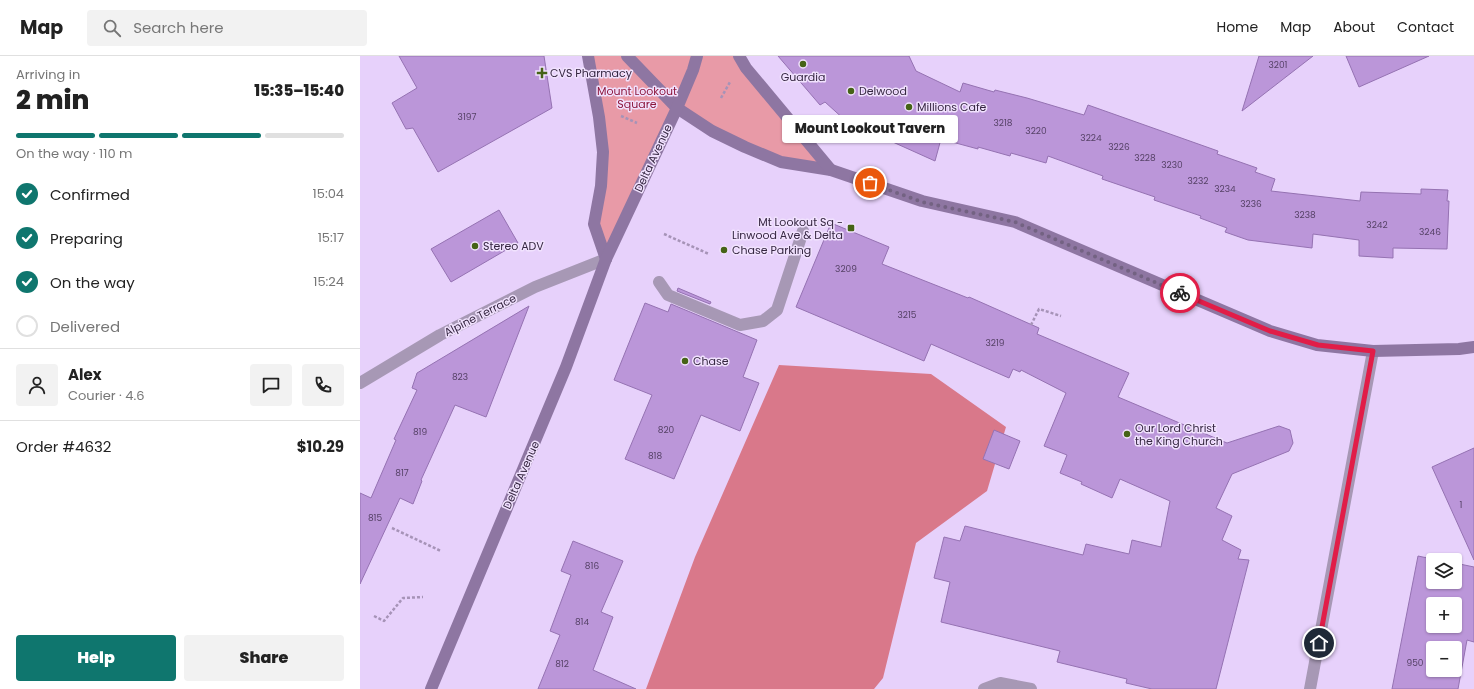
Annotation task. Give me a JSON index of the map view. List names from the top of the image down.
{
  "streets": {
    "main road": ["Delta Avenue"],
    "street": ["Alpine Terrace"]
  },
  "crossings": [
    ["Delta Avenue", "Alpine Terrace"]
  ],
  "parks": ["Mount Lookout Square"],
  "places": {
    "other": [
      "Guardia",
      "Delwood",
      "Millions Cafe",
      "Mount Lookout Tavern",
      "Stereo ADV",
      "Chase Parking",
      "Chase",
      "Our Lord Christ the King Church"
    ],
    "health": ["CVS Pharmacy"],
    "transit": ["Mt Lookout Sq - Linwood Ave & Delta"]
  },
  "house_numbers": [
    "3201",
    "3197",
    "3218",
    "3220",
    "3224",
    "3226",
    "3228",
    "3230",
    "3232",
    "3234",
    "3236",
    "3238",
    "3242",
    "3246",
    "3209",
    "3215",
    "3219",
    "823",
    "820",
    "819",
    "818",
    "817",
    "1",
    "815",
    "816",
    "814",
    "950",
    "812"
  ],
  "page": {
    "header": "Map",
    "search": "Search here",
    "nav": [
      "Home",
      "Map",
      "About",
      "Contact"
    ],
    "heading": ["2 min", "Arriving in", "15:35–15:40"],
    "panel": [
      "Alex",
      "Courier · 4.6",
      "Order #4632",
      "$10.29"
    ],
    "bubble": "Mount Lookout Tavern",
    "bar": "On the way · 110 m",
    "list": [
      ["Confirmed", "15:04"],
      ["Preparing", "15:17"],
      ["On the way", "15:24"],
      "Delivered"
    ],
    "map_buttons": ["+", "−"],
    "buttons": ["Help", "Share"]
  }
}
